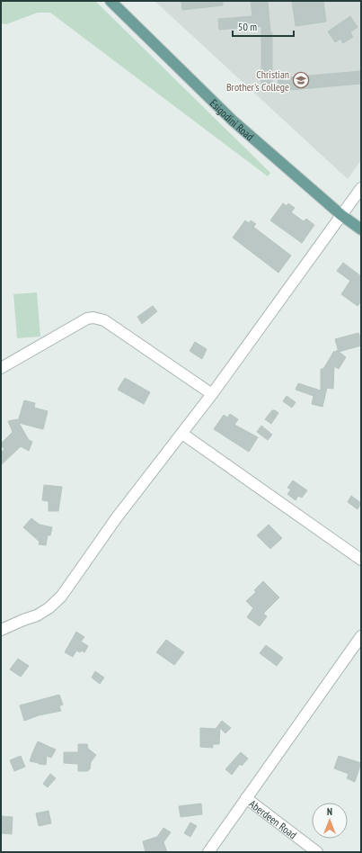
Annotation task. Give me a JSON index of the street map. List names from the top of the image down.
{
  "streets": {
    "main road": ["Esigodini Road"],
    "street": ["Aberdeen Road"]
  },
  "places": {
    "school or university": ["Christian Brother's College"]
  },
  "scale_bar": "50 m",
  "north": "top"
}
